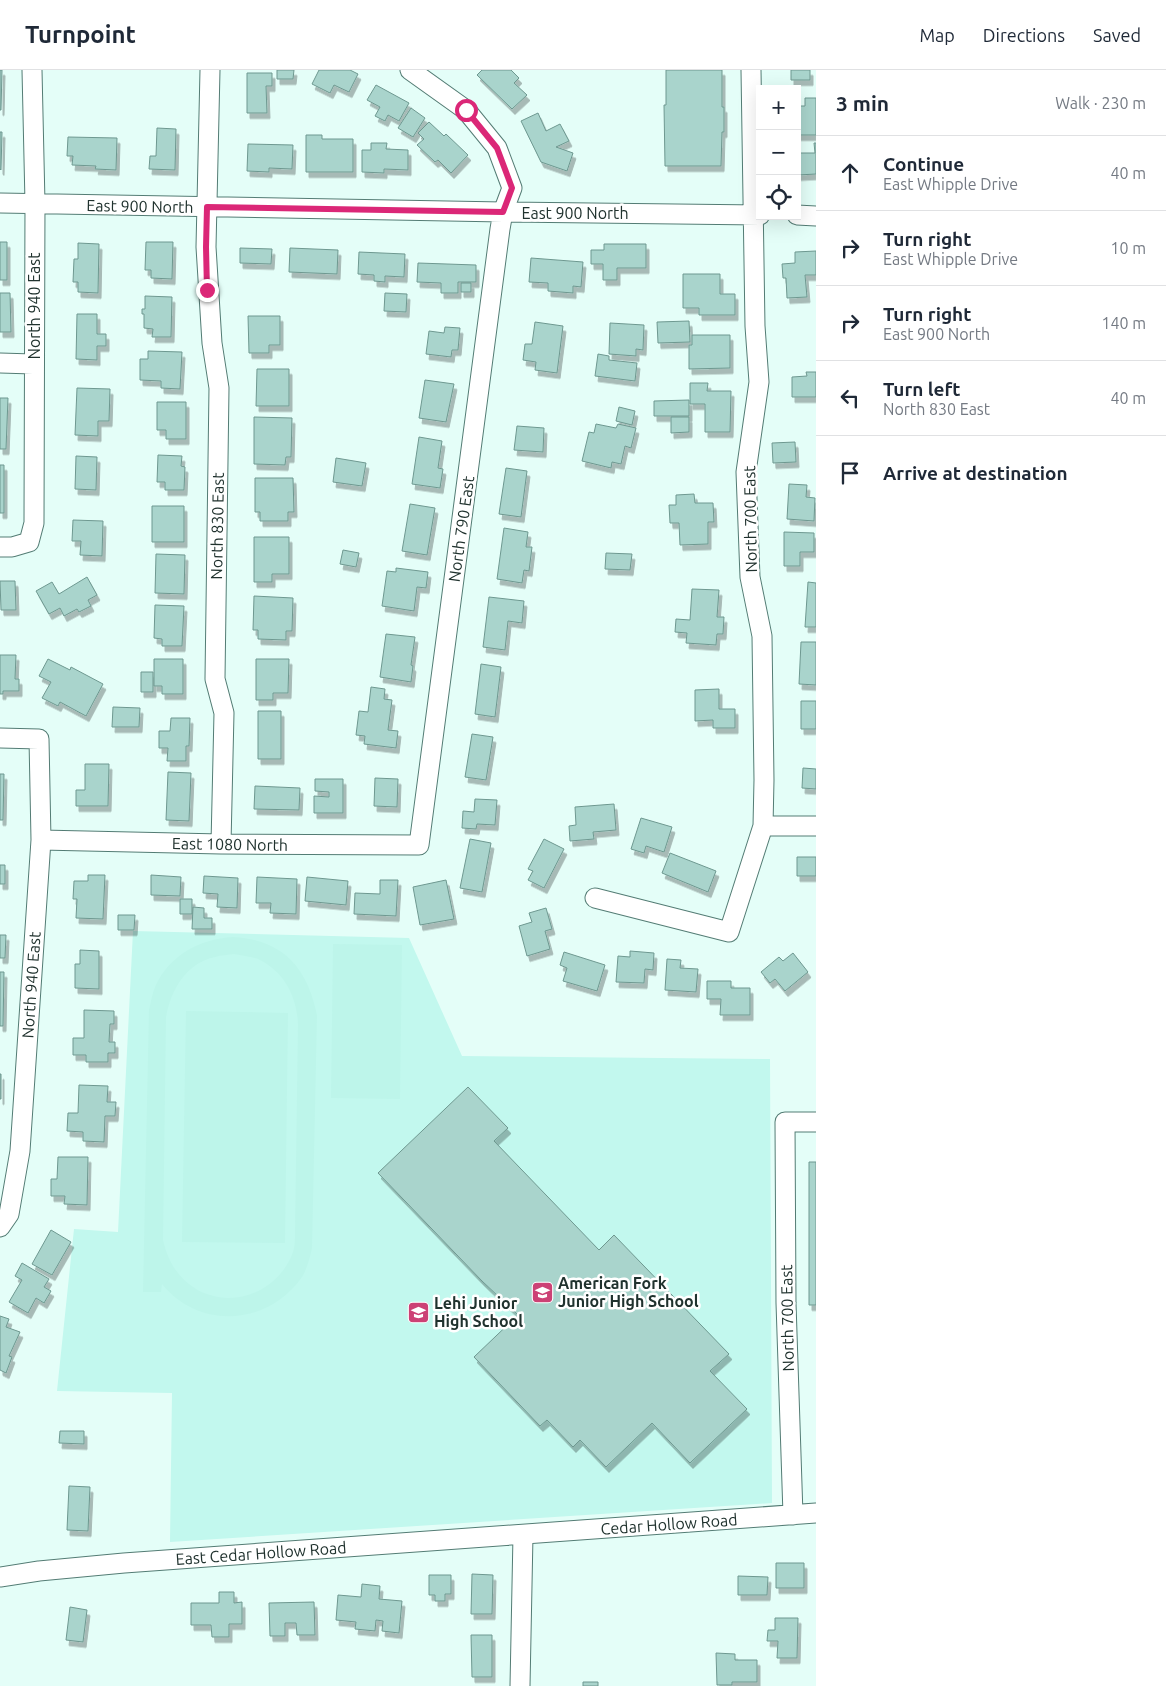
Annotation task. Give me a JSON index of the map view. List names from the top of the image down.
{
  "streets": {
    "street": [
      "East 900 North",
      "North 940 East",
      "North 700 East",
      "North 830 East",
      "North 790 East",
      "East 1080 North",
      "Cedar Hollow Road",
      "East Cedar Hollow Road"
    ]
  },
  "crossings": [
    ["East 900 North", "North 940 East"],
    ["East 900 North", "North 830 East"],
    ["East 900 North", "North 790 East"],
    ["North 940 East", "East 1080 North"],
    ["North 700 East", "Cedar Hollow Road"],
    ["North 830 East", "East 1080 North"],
    ["North 790 East", "East 1080 North"],
    ["Cedar Hollow Road", "East Cedar Hollow Road"]
  ],
  "places": {
    "school or university": ["American Fork Junior High School", "Lehi Junior High School"]
  },
  "page": {
    "header": "Turnpoint",
    "nav": ["Map", "Directions", "Saved"],
    "heading": ["3 min", "Walk · 230 m"],
    "map_buttons": ["+", "−"],
    "list": [
      ["Continue", "East Whipple Drive", "40 m"],
      ["Turn right", "East Whipple Drive", "10 m"],
      ["Turn right", "East 900 North", "140 m"],
      ["Turn left", "North 830 East", "40 m"],
      "Arrive at destination"
    ]
  }
}
